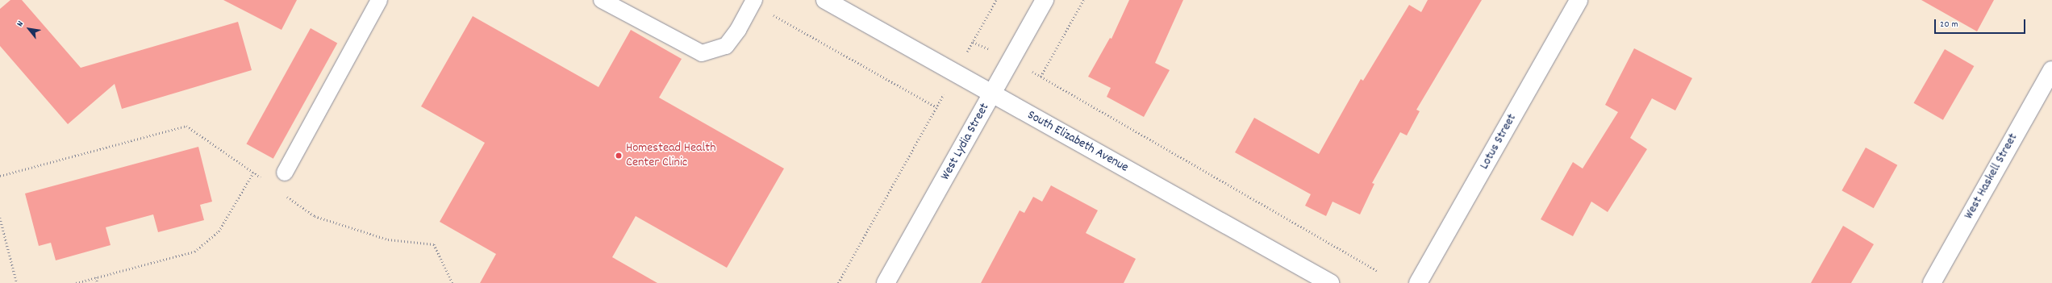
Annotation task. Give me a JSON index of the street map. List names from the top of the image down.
{
  "streets": {
    "street": [
      "West Lydia Street",
      "South Elizabeth Avenue",
      "Lotus Street",
      "West Haskell Street"
    ]
  },
  "crossings": [
    ["West Lydia Street", "South Elizabeth Avenue"]
  ],
  "places": ["Homestead Health Center Clinic"],
  "scale_bar": "20 m",
  "north": "top left"
}
